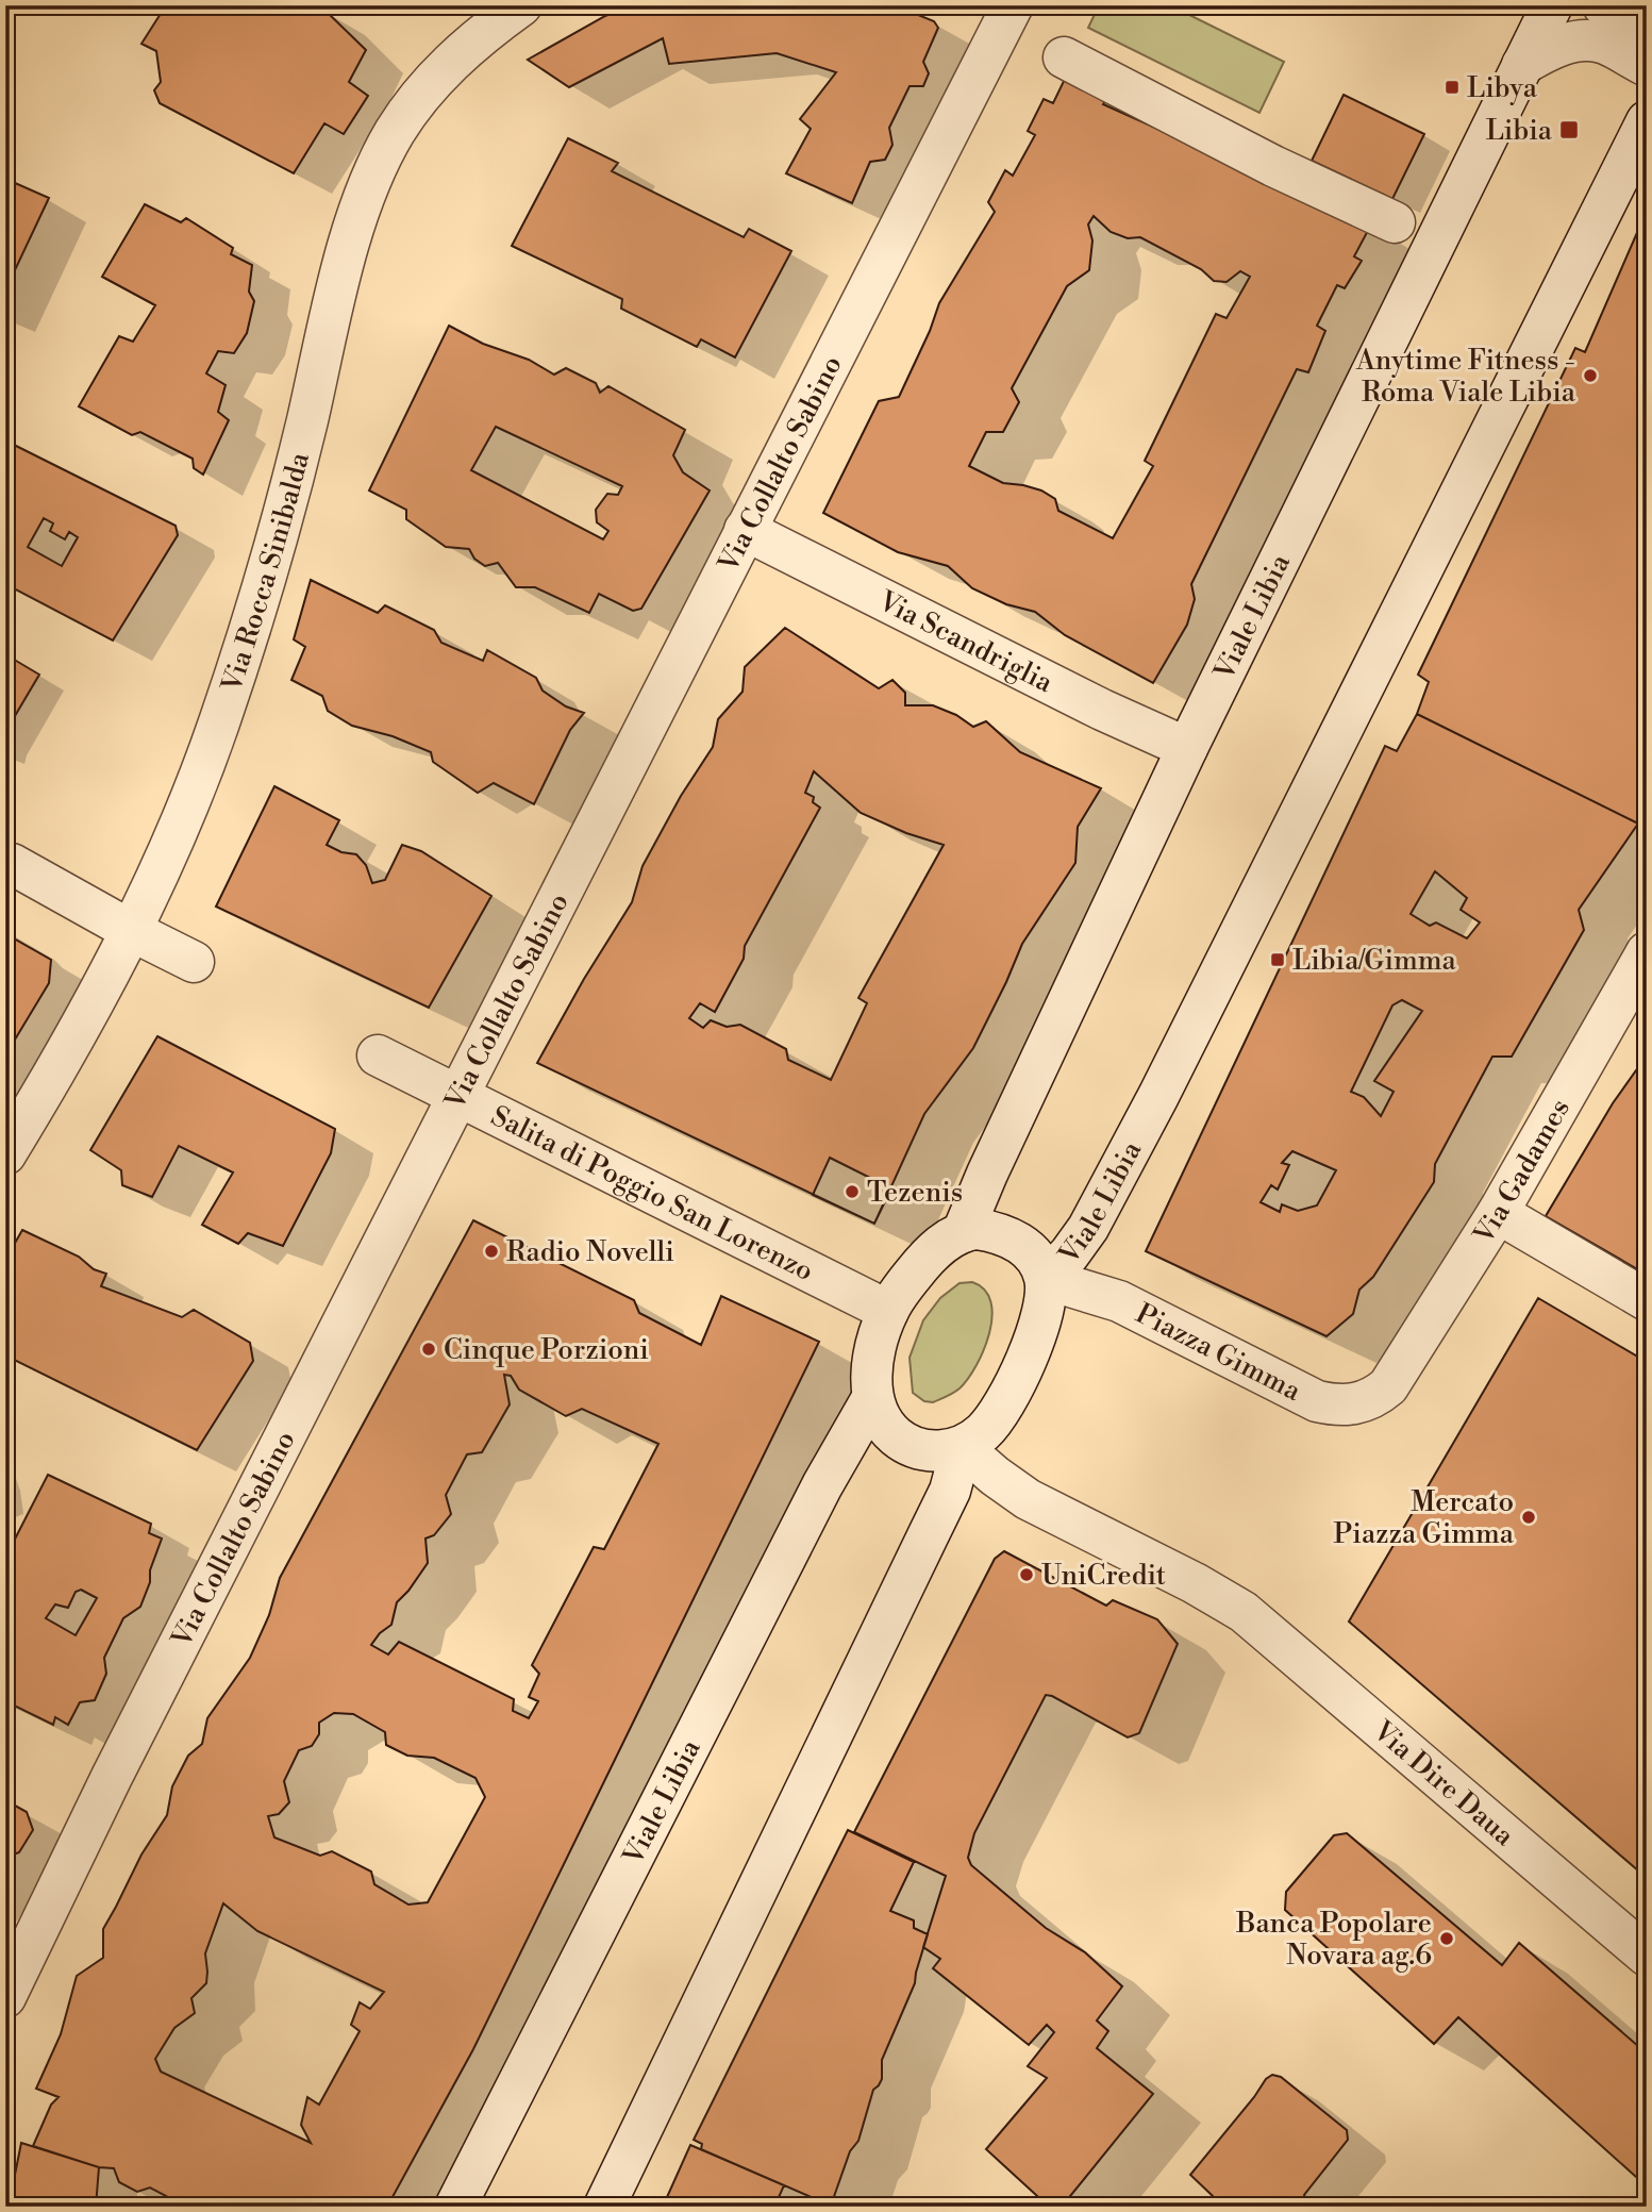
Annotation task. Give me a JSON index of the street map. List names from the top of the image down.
{
  "streets": {
    "street": [
      "Via Collalto Sabino",
      "Via Rocca Sinibalda",
      "Viale Libia",
      "Via Scandriglia",
      "Via Gadames",
      "Salita di Poggio San Lorenzo",
      "Piazza Gimma",
      "Via Dire Daua"
    ]
  },
  "crossings": [
    ["Via Collalto Sabino", "Via Scandriglia"],
    ["Via Collalto Sabino", "Salita di Poggio San Lorenzo"],
    ["Viale Libia", "Via Scandriglia"],
    ["Viale Libia", "Salita di Poggio San Lorenzo"],
    ["Viale Libia", "Piazza Gimma"],
    ["Viale Libia", "Via Dire Daua"],
    ["Via Gadames", "Piazza Gimma"],
    ["Salita di Poggio San Lorenzo", "Piazza Gimma"],
    ["Salita di Poggio San Lorenzo", "Via Dire Daua"],
    ["Piazza Gimma", "Via Dire Daua"]
  ],
  "places": {
    "transit": ["Libya", "Libia", "Libia/Gimma"],
    "other": [
      "Anytime Fitness - Roma Viale Libia",
      "Tezenis",
      "Radio Novelli",
      "Cinque Porzioni",
      "Mercato Piazza Gimma",
      "UniCredit",
      "Banca Popolare Novara ag.6"
    ]
  }
}
